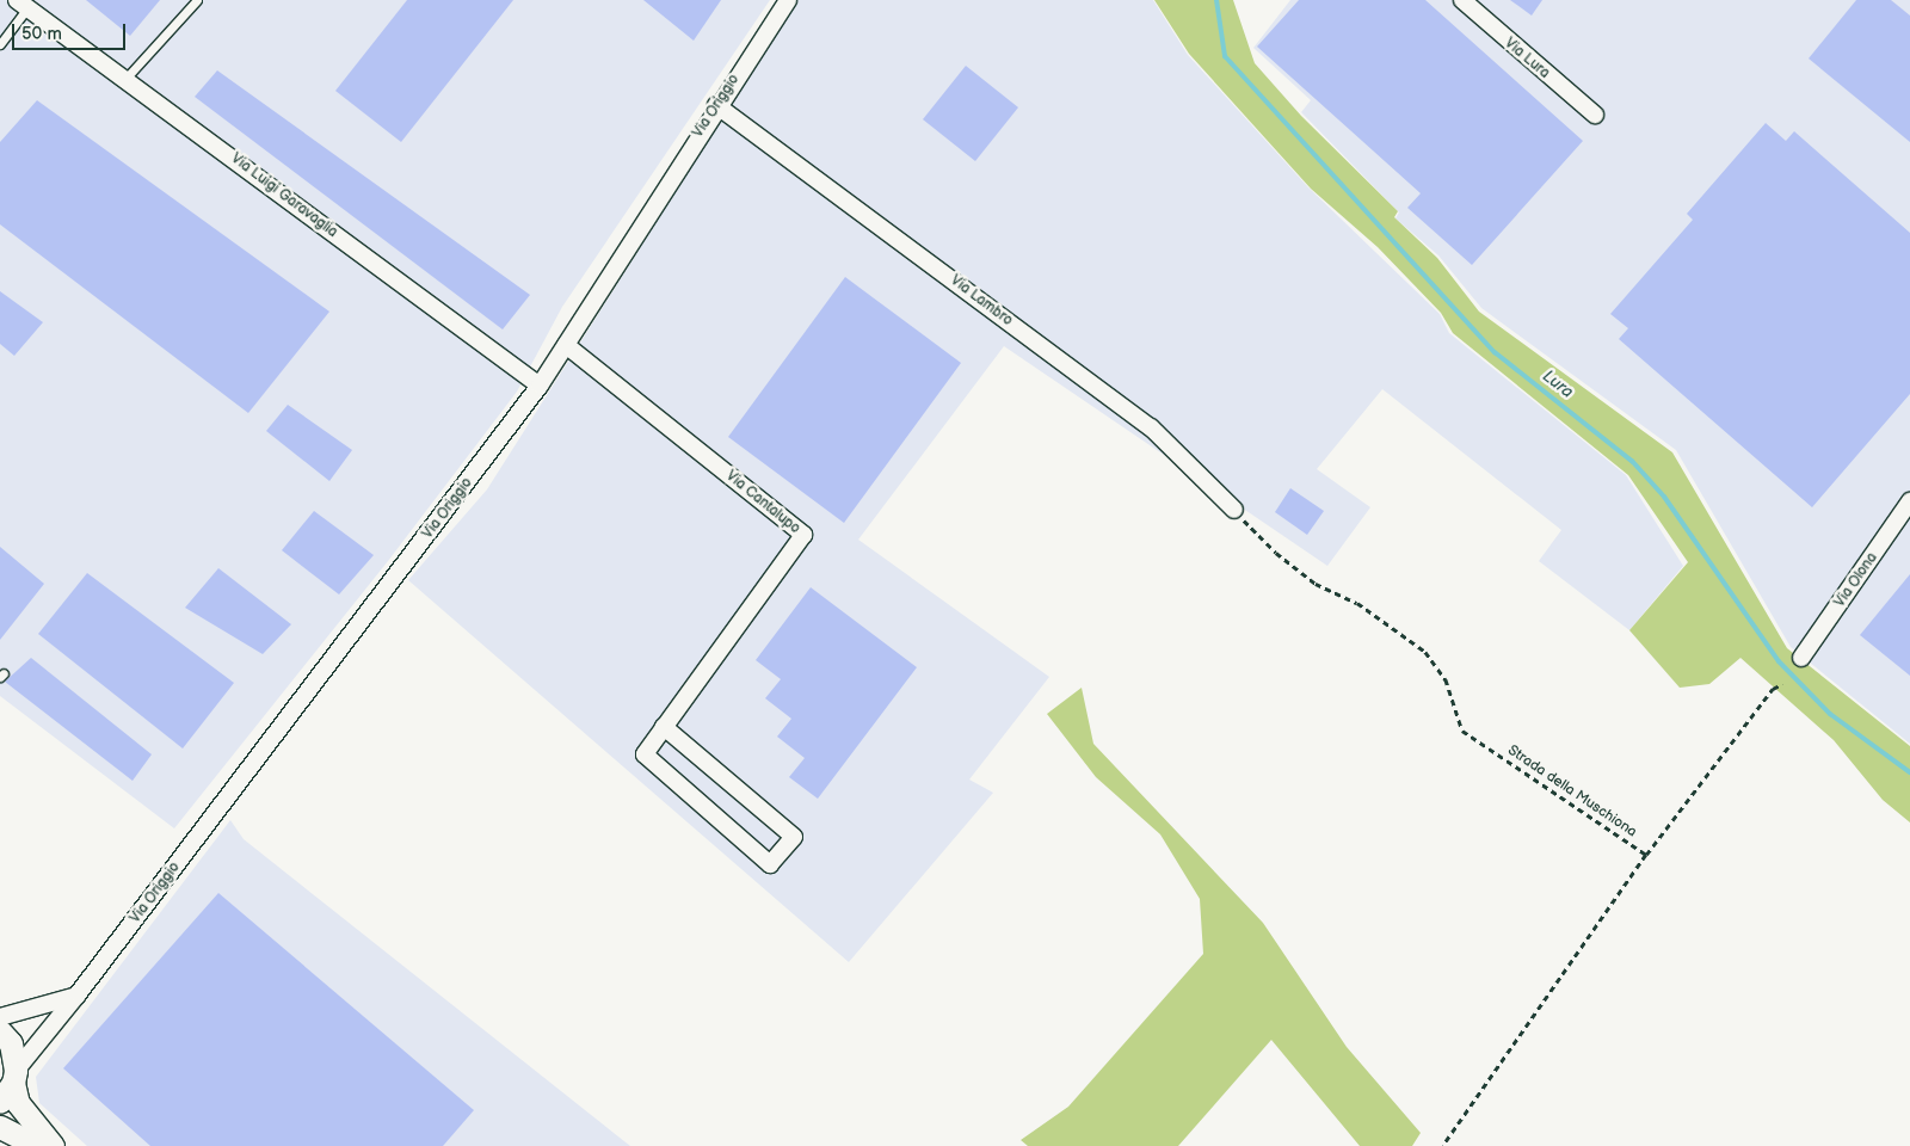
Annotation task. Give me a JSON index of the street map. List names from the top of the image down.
{
  "streets": {
    "street": [
      "Via Lura",
      "Via Origgio",
      "Via Luigi Garavaglia",
      "Via Lambro",
      "Via Cantalupo",
      "Via Olona"
    ],
    "path": ["Strada della Muschiona"]
  },
  "crossings": [
    ["Via Origgio", "Via Luigi Garavaglia"],
    ["Via Origgio", "Via Lambro"],
    ["Via Origgio", "Via Cantalupo"],
    ["Via Lambro", "Strada della Muschiona"]
  ],
  "water": ["Lura"],
  "scale_bar": "50 m"
}
